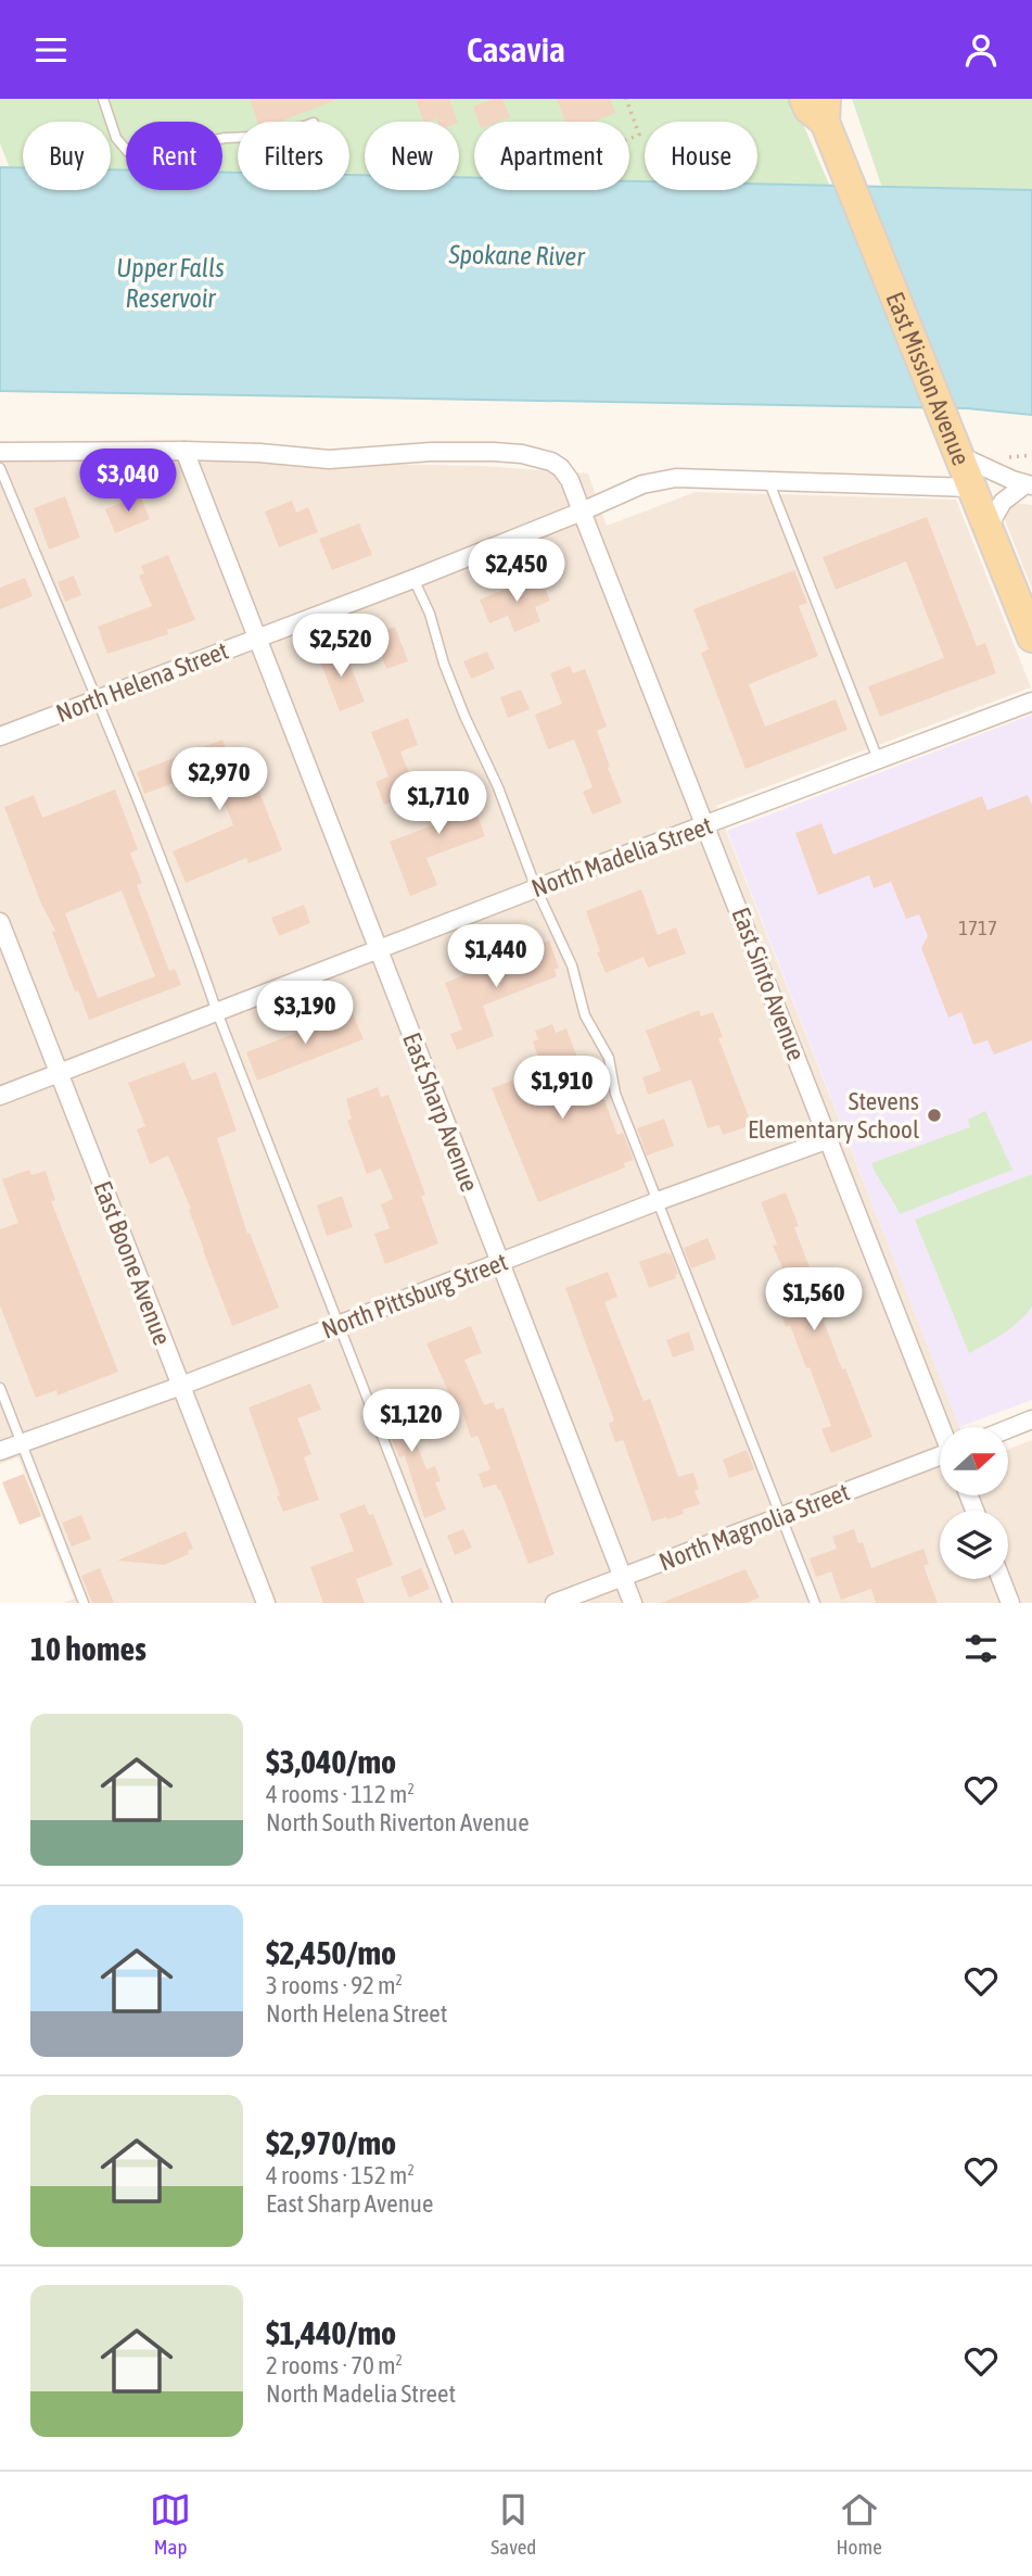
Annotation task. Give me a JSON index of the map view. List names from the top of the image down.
{
  "streets": {
    "main road": ["East Mission Avenue"],
    "street": [
      "North Helena Street",
      "North Madelia Street",
      "East Sinto Avenue",
      "East Sharp Avenue",
      "East Boone Avenue",
      "North Pittsburg Street",
      "North Magnolia Street"
    ]
  },
  "crossings": [
    ["East Mission Avenue", "North Helena Street"],
    ["North Helena Street", "East Sinto Avenue"],
    ["North Helena Street", "East Sharp Avenue"],
    ["North Madelia Street", "East Sinto Avenue"],
    ["North Madelia Street", "East Sharp Avenue"],
    ["North Madelia Street", "East Boone Avenue"],
    ["East Sinto Avenue", "East Sharp Avenue"],
    ["East Sinto Avenue", "North Pittsburg Street"],
    ["East Sharp Avenue", "North Pittsburg Street"],
    ["East Sharp Avenue", "North Magnolia Street"],
    ["East Boone Avenue", "North Pittsburg Street"]
  ],
  "water": ["Spokane River", "Upper Falls Reservoir"],
  "places": ["Stevens Elementary School"],
  "house_numbers": ["1717"],
  "north": "right",
  "page": {
    "header": "Casavia",
    "chip": [
      "Buy",
      "Rent",
      "Filters",
      "New",
      "Apartment",
      "House"
    ],
    "price": [
      "$3,040",
      "$2,450",
      "$2,520",
      "$2,970",
      "$1,710",
      "$1,440",
      "$3,190",
      "$1,910",
      "$1,560",
      "$1,120"
    ],
    "heading": "10 homes",
    "list": [
      {
        "name": "$3,040/mo",
        "note": "4 rooms · 112 m² · North South Riverton Avenue"
      },
      {
        "name": "$2,450/mo",
        "note": "3 rooms · 92 m² · North Helena Street"
      },
      {
        "name": "$2,970/mo",
        "note": "4 rooms · 152 m² · East Sharp Avenue"
      },
      {
        "name": "$1,440/mo",
        "note": "2 rooms · 70 m² · North Madelia Street"
      }
    ],
    "tabs": ["Map", "Saved", "Home"]
  }
}
